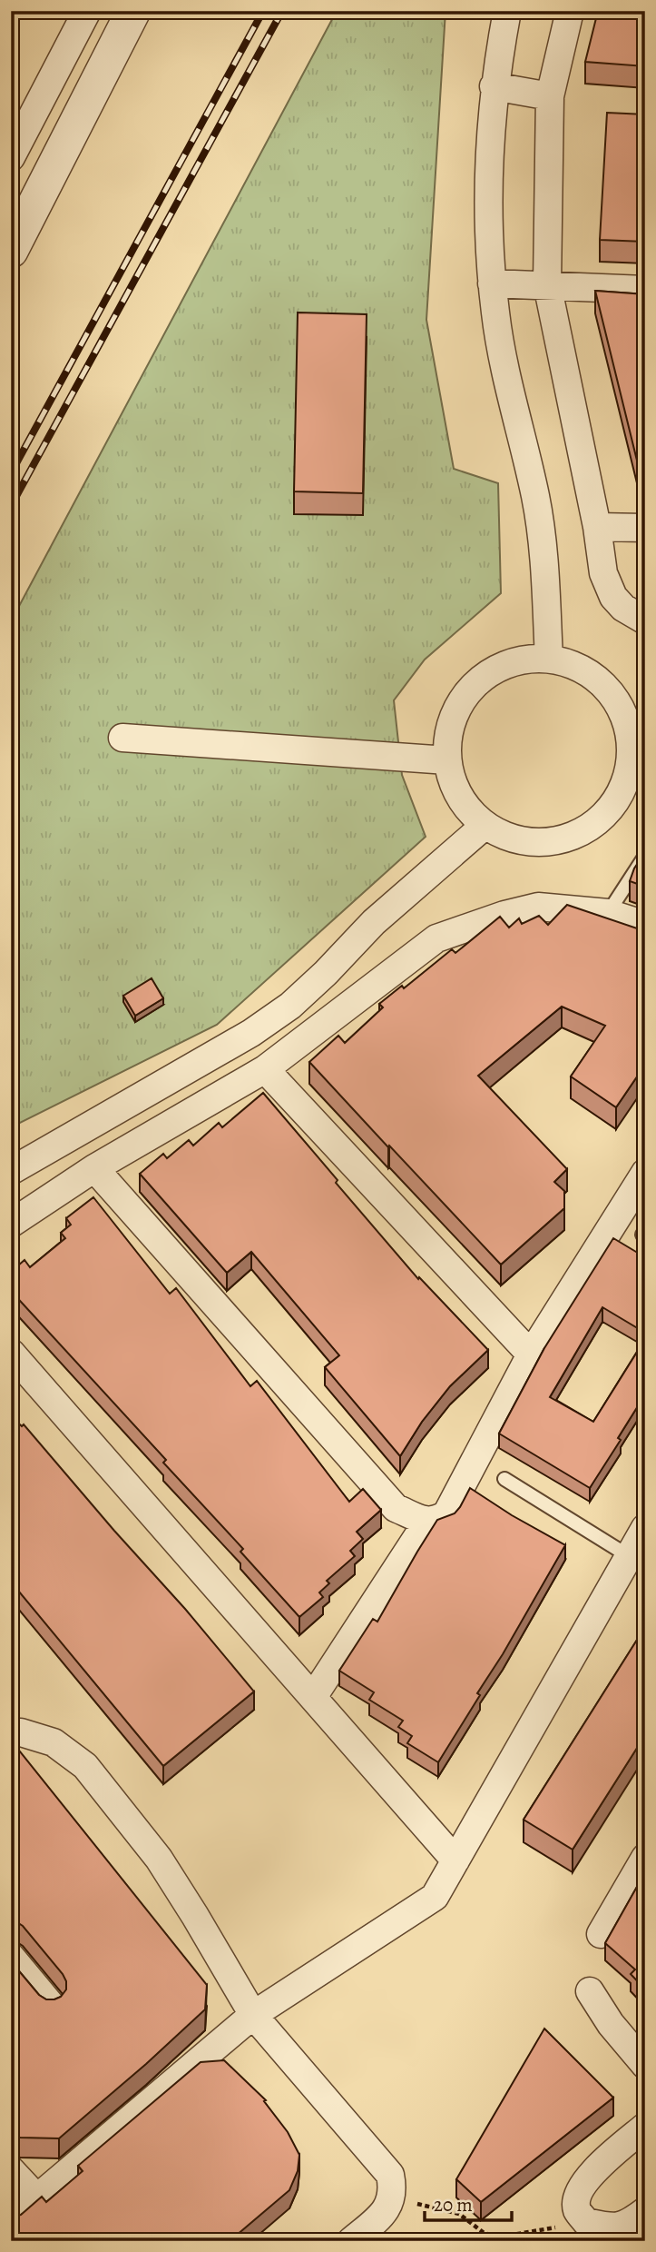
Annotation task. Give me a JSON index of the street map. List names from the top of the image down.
{
  "scale_bar": "20 m"
}
